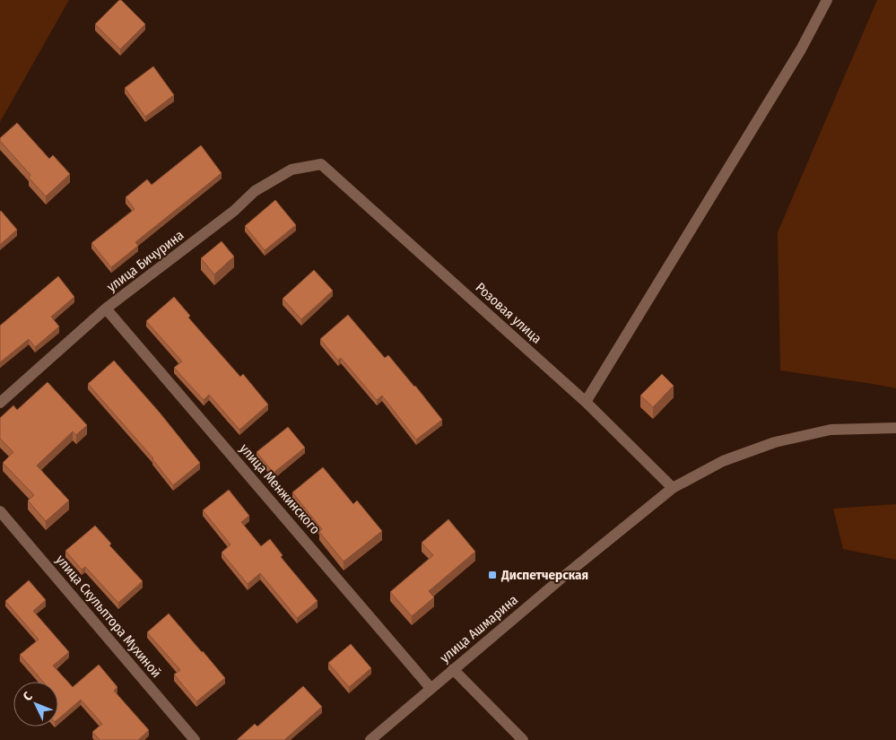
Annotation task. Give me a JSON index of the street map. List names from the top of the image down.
{
  "streets": {
    "street": [
      "улица Бичурина",
      "Розовая улица",
      "улица Менжинского",
      "улица Скульптора Мухиной",
      "улица Ашмарина"
    ]
  },
  "crossings": [
    ["улица Бичурина", "Розовая улица"],
    ["улица Бичурина", "улица Менжинского"],
    ["Розовая улица", "улица Ашмарина"],
    ["улица Менжинского", "улица Ашмарина"]
  ],
  "places": {
    "transit": ["Диспетчерская"]
  },
  "north": "top left"
}
